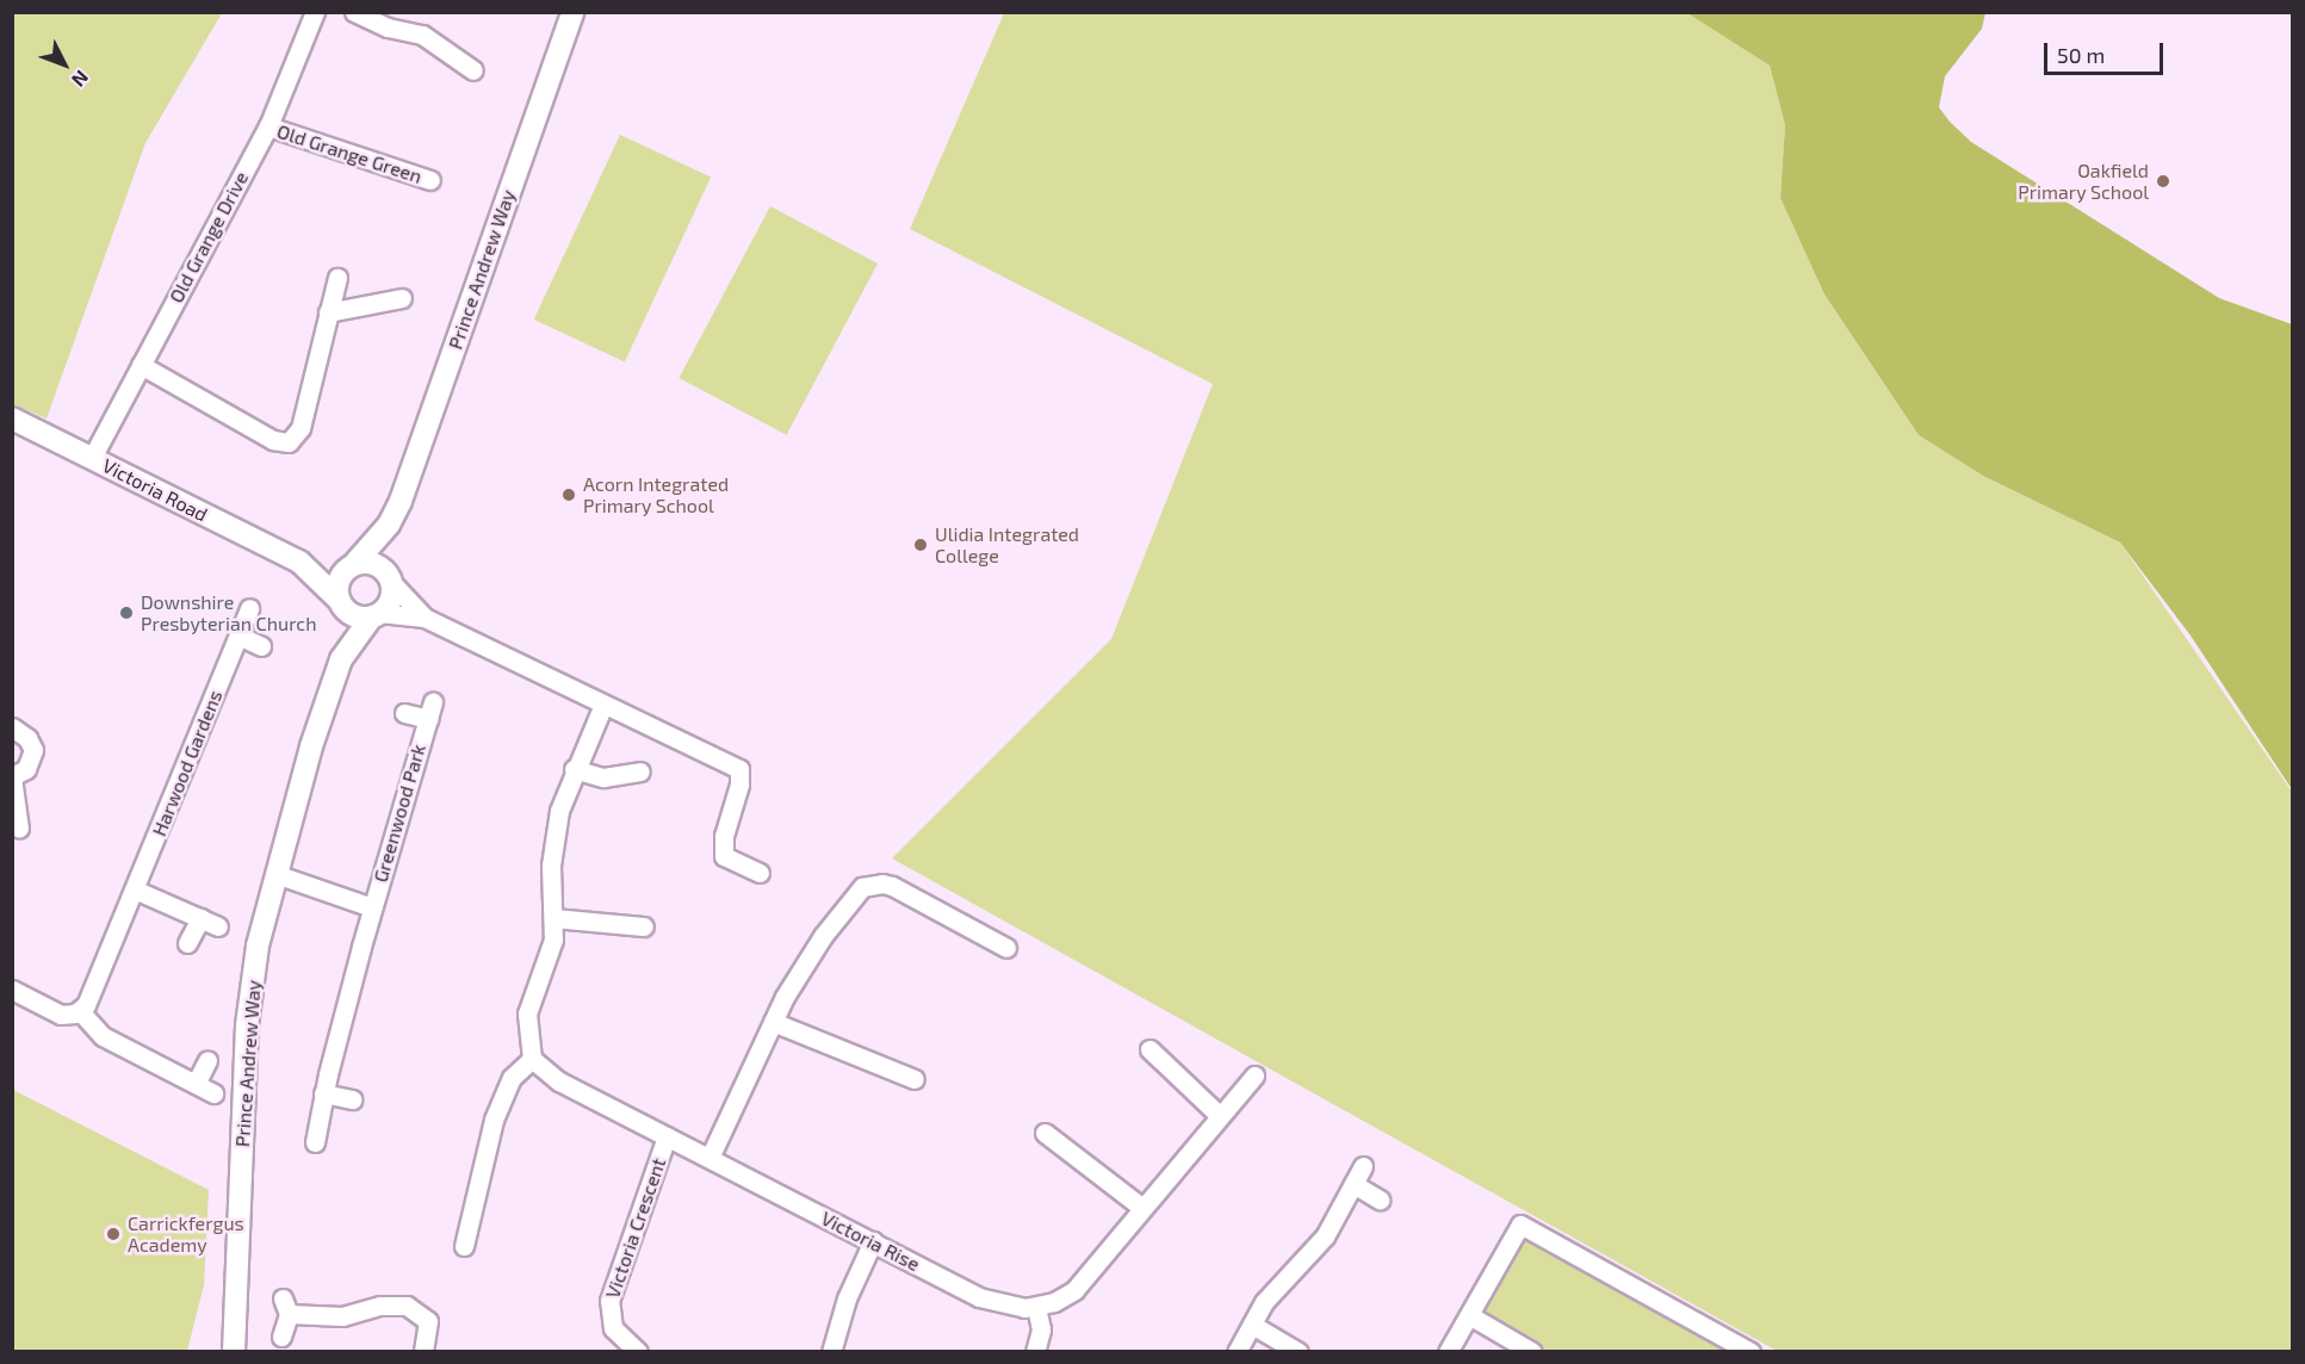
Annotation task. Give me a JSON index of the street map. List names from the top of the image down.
{
  "streets": {
    "street": [
      "Old Grange Green",
      "Old Grange Drive",
      "Prince Andrew Way",
      "Victoria Road",
      "Harwood Gardens",
      "Greenwood Park",
      "Victoria Crescent",
      "Victoria Rise"
    ]
  },
  "crossings": [
    ["Old Grange Green", "Old Grange Drive"],
    ["Old Grange Drive", "Victoria Road"],
    ["Prince Andrew Way", "Victoria Road"],
    ["Prince Andrew Way", "Greenwood Park"],
    ["Victoria Crescent", "Victoria Rise"]
  ],
  "places": [
    "Oakfield Primary School",
    "Acorn Integrated Primary School",
    "Ulidia Integrated College",
    "Downshire Presbyterian Church",
    "Carrickfergus Academy"
  ],
  "scale_bar": "50 m",
  "north": "bottom right"
}
